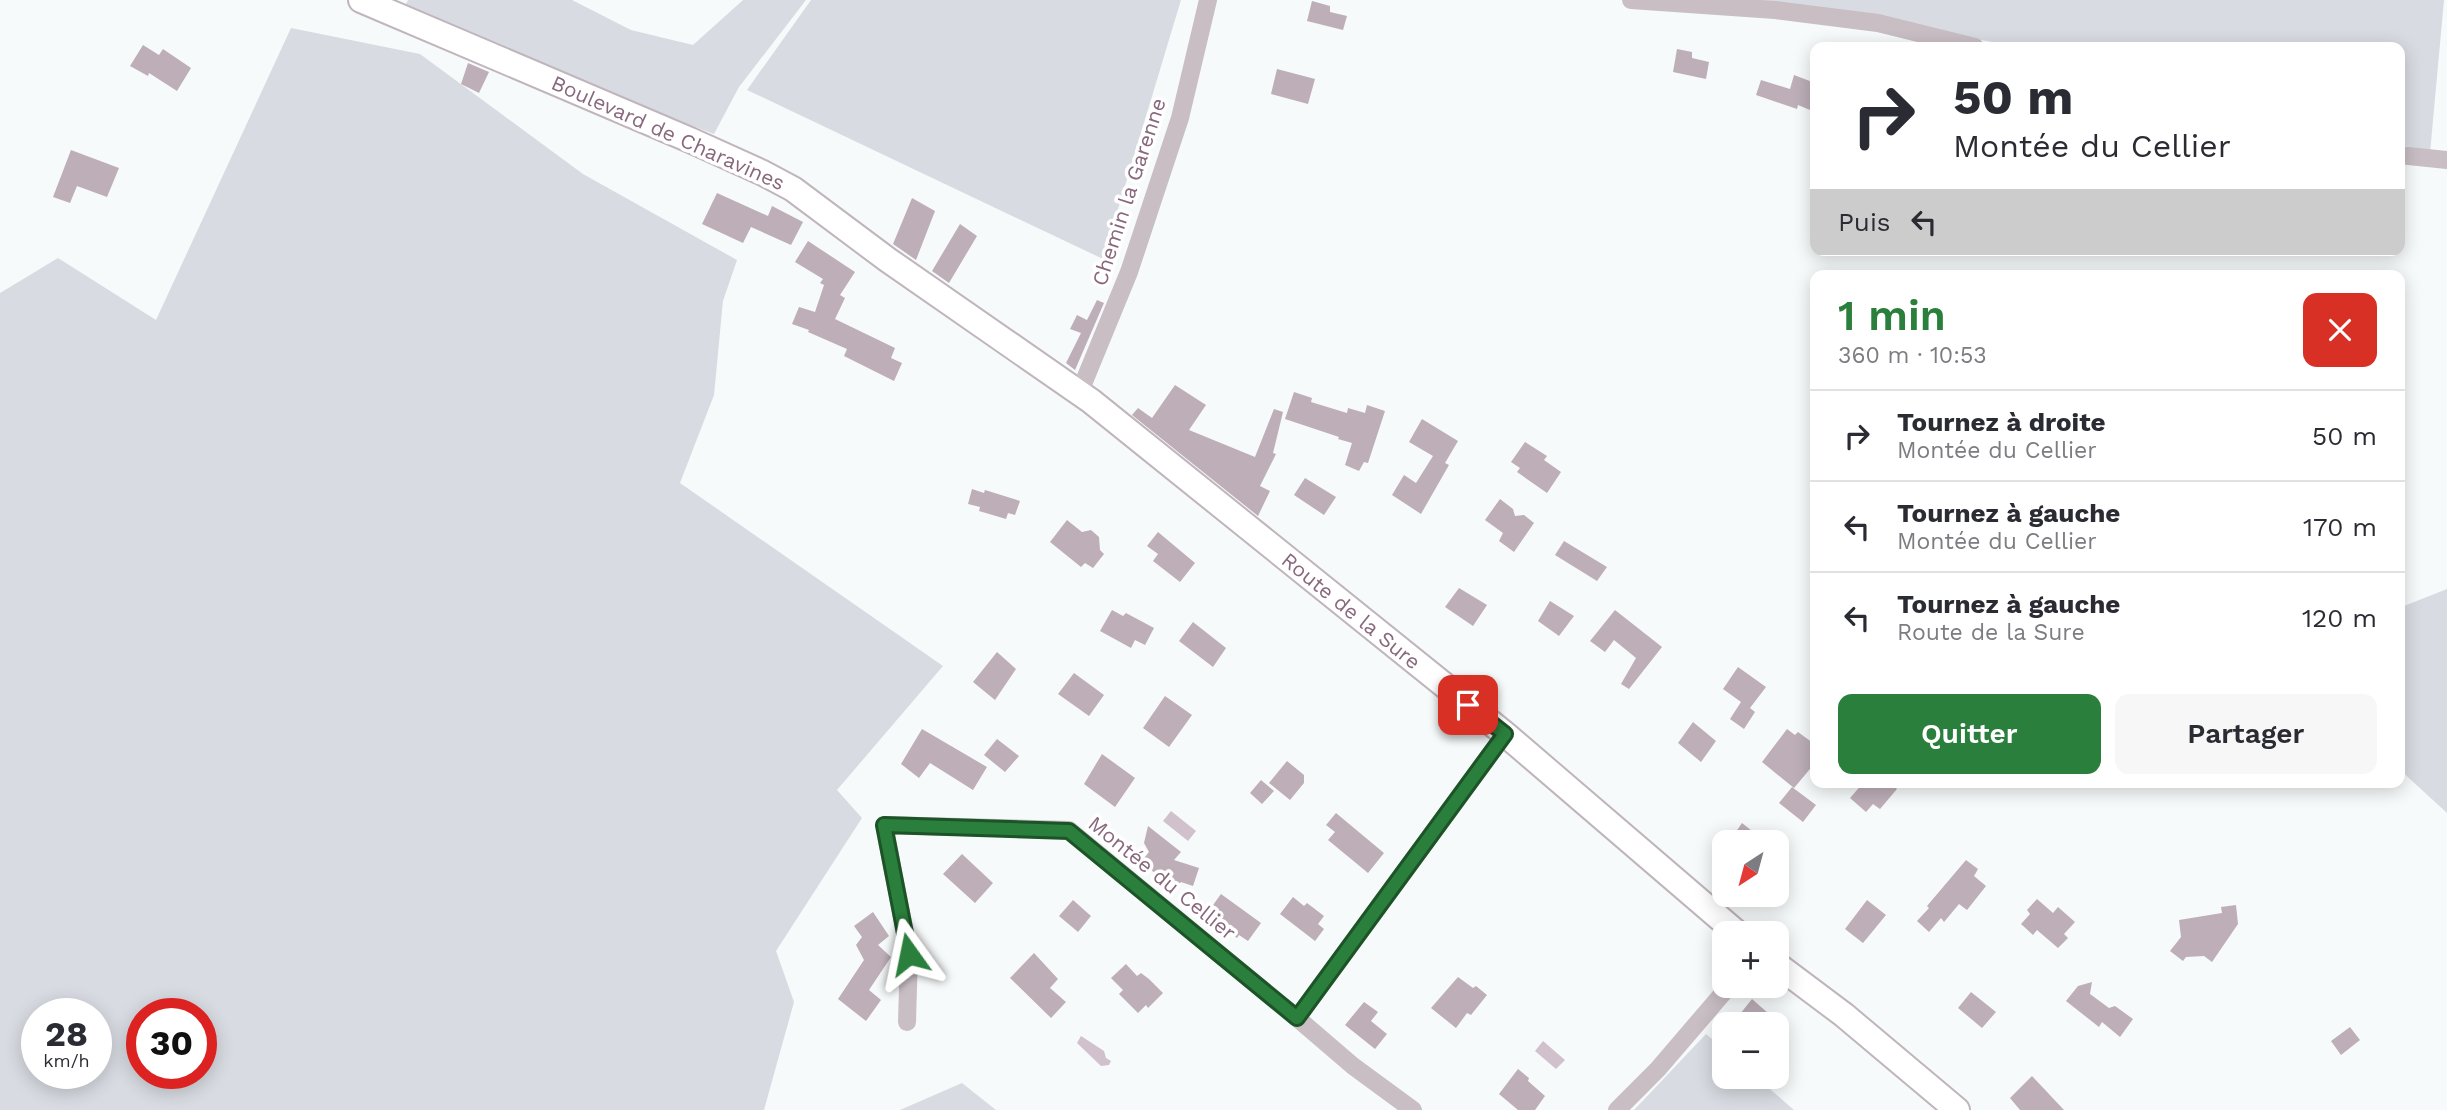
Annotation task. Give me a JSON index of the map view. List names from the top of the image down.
{
  "streets": {
    "main road": ["Boulevard de Charavines", "Route de la Sure"],
    "street": ["Chemin la Garenne", "Montée du Cellier"]
  },
  "crossings": [
    ["Boulevard de Charavines", "Chemin la Garenne"],
    ["Boulevard de Charavines", "Route de la Sure"],
    ["Chemin la Garenne", "Route de la Sure"]
  ],
  "north": "bottom left",
  "page": {
    "turn": ["50 m", "Montée du Cellier"],
    "then": "Puis",
    "heading": ["1 min", "360 m · 10:53"],
    "list": [
      {
        "name": "Tournez à droite",
        "note": "Montée du Cellier",
        "value": "50 m"
      },
      {
        "name": "Tournez à gauche",
        "note": "Montée du Cellier",
        "value": "170 m"
      },
      {
        "name": "Tournez à gauche",
        "note": "Route de la Sure",
        "value": "120 m"
      }
    ],
    "buttons": ["Quitter", "Partager"],
    "map_buttons": ["+", "−"],
    "speed": "28 km/h",
    "limit": "30"
  }
}
